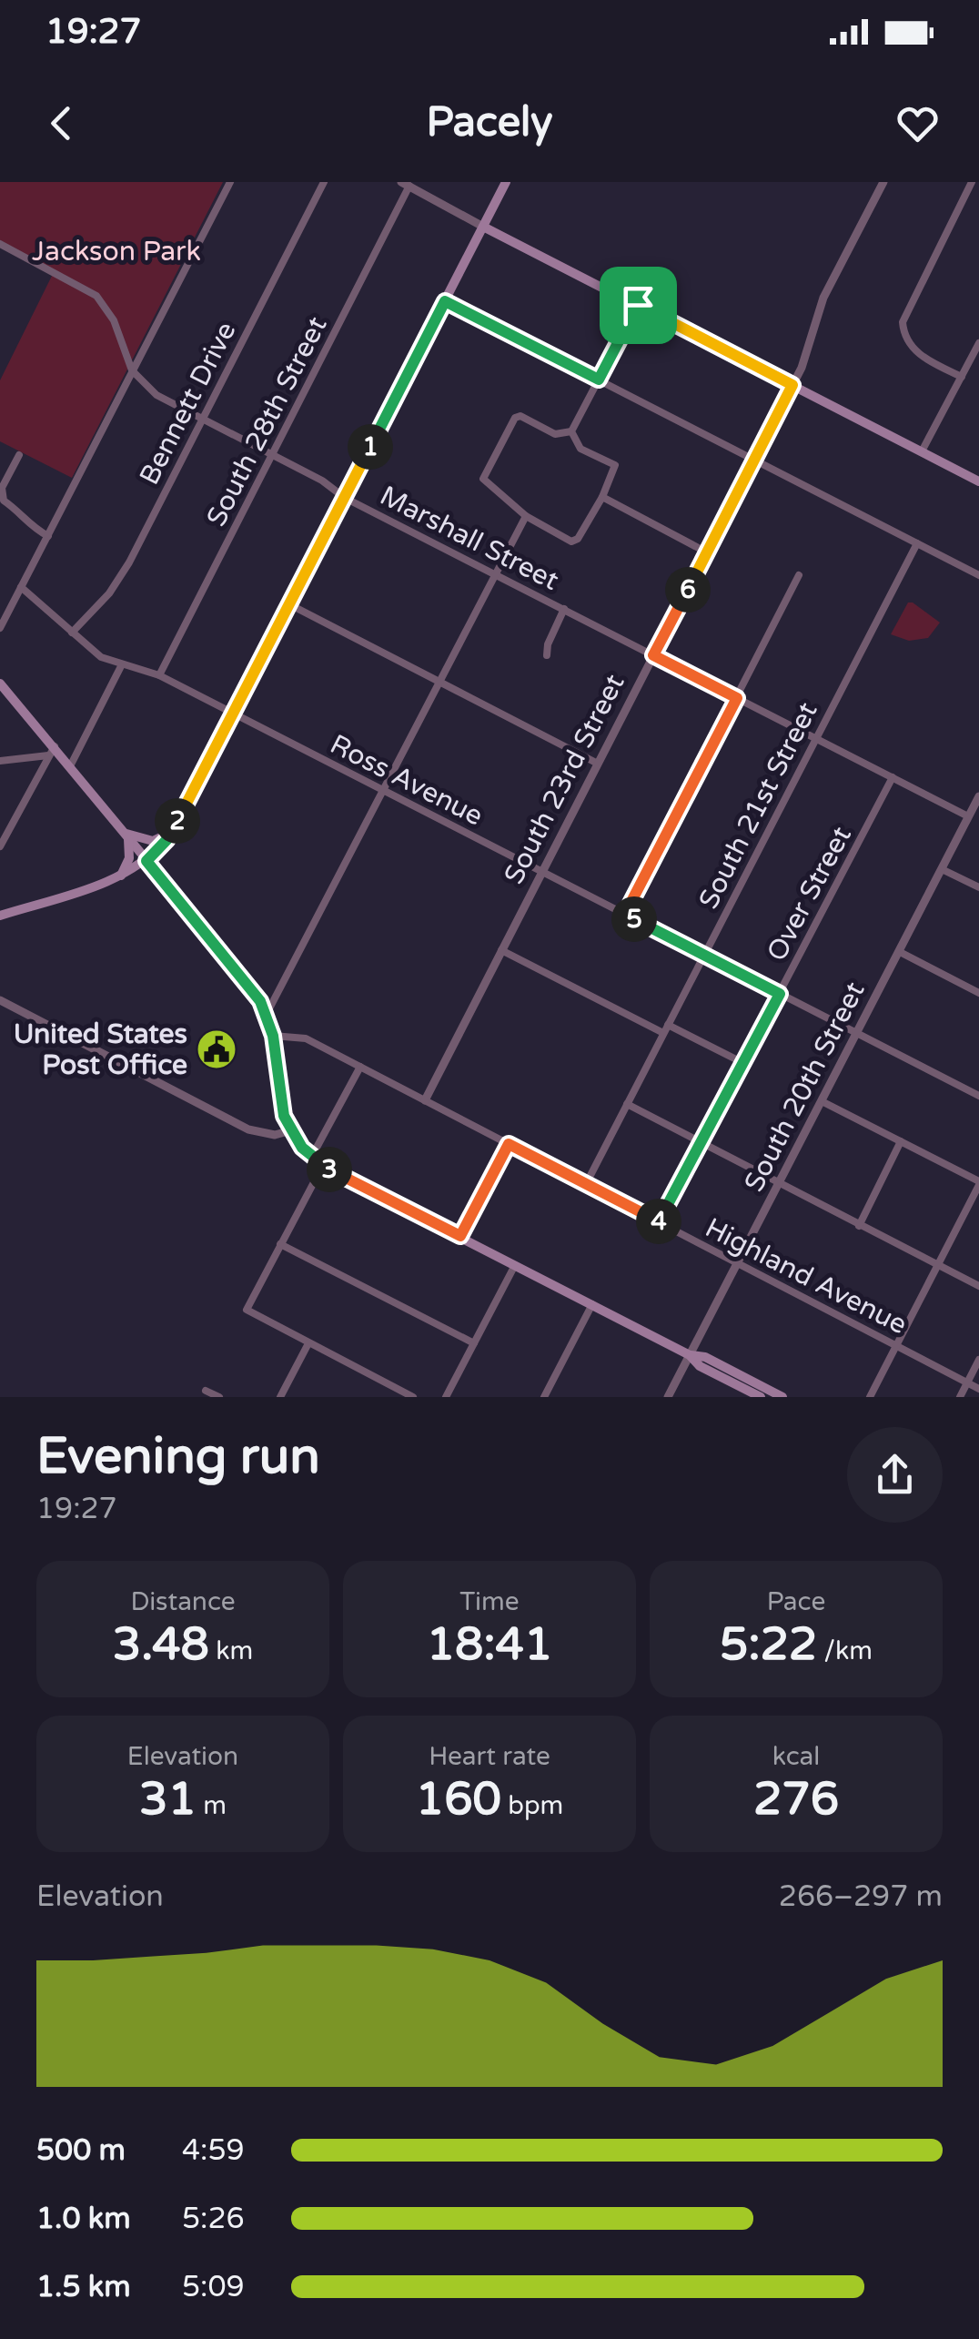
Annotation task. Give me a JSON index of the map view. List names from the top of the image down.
{
  "streets": {
    "street": [
      "Bennett Drive",
      "South 28th Street",
      "Marshall Street",
      "South 23rd Street",
      "Ross Avenue",
      "South 21st Street",
      "Over Street",
      "South 20th Street",
      "Highland Avenue"
    ]
  },
  "crossings": [
    ["Bennett Drive", "Marshall Street"],
    ["Bennett Drive", "Ross Avenue"],
    ["South 28th Street", "Marshall Street"],
    ["South 28th Street", "Ross Avenue"],
    ["Marshall Street", "South 23rd Street"],
    ["Marshall Street", "South 21st Street"],
    ["Marshall Street", "Over Street"],
    ["Marshall Street", "South 20th Street"],
    ["South 23rd Street", "Ross Avenue"],
    ["South 23rd Street", "Highland Avenue"],
    ["Ross Avenue", "South 21st Street"],
    ["Ross Avenue", "Over Street"],
    ["Ross Avenue", "South 20th Street"],
    ["South 21st Street", "Highland Avenue"],
    ["Over Street", "Highland Avenue"],
    ["South 20th Street", "Highland Avenue"]
  ],
  "parks": ["Jackson Park"],
  "places": {
    "public building": ["United States Post Office"]
  },
  "page": {
    "status": "19:27",
    "header": "Pacely",
    "pins": [
      "1",
      "6",
      "2",
      "5",
      "3",
      "4"
    ],
    "heading": ["Evening run", "19:27"],
    "stats": [
      ["Distance", "3.48 km"],
      ["Time", "18:41"],
      ["Pace", "5:22 /km"],
      ["Elevation", "31 m"],
      ["Heart rate", "160 bpm"],
      ["kcal", "276"]
    ],
    "chart": ["Elevation", "266–297 m"],
    "list": [
      {
        "name": "500 m",
        "note": "4:59"
      },
      {
        "name": "1.0 km",
        "note": "5:26"
      },
      {
        "name": "1.5 km",
        "note": "5:09"
      }
    ]
  }
}
